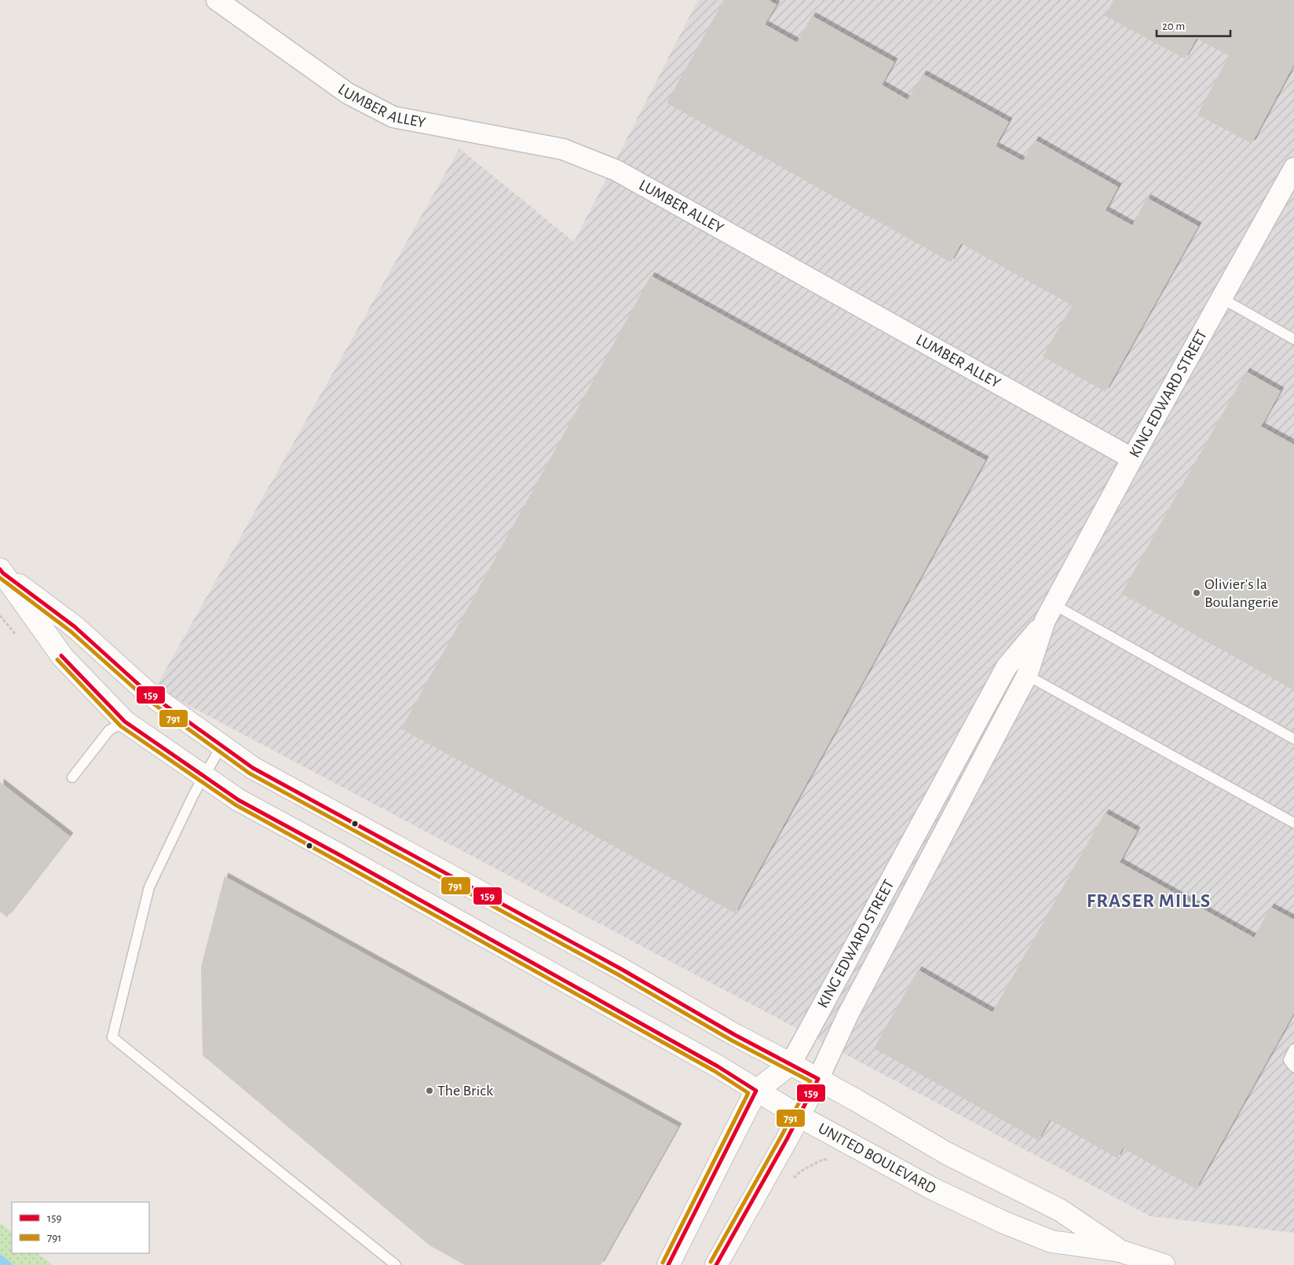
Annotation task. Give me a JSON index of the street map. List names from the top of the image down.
{
  "streets": {
    "main road": ["KING EDWARD STREET", "UNITED BOULEVARD"],
    "street": ["LUMBER ALLEY"]
  },
  "crossings": [
    ["LUMBER ALLEY", "KING EDWARD STREET"],
    ["KING EDWARD STREET", "UNITED BOULEVARD"]
  ],
  "districts": ["FRASER MILLS"],
  "places": ["Olivier's la Boulangerie", "The Brick"],
  "lines": ["transit line 159", "transit line 791"],
  "legend": ["159", "791"],
  "scale_bar": "20 m"
}
